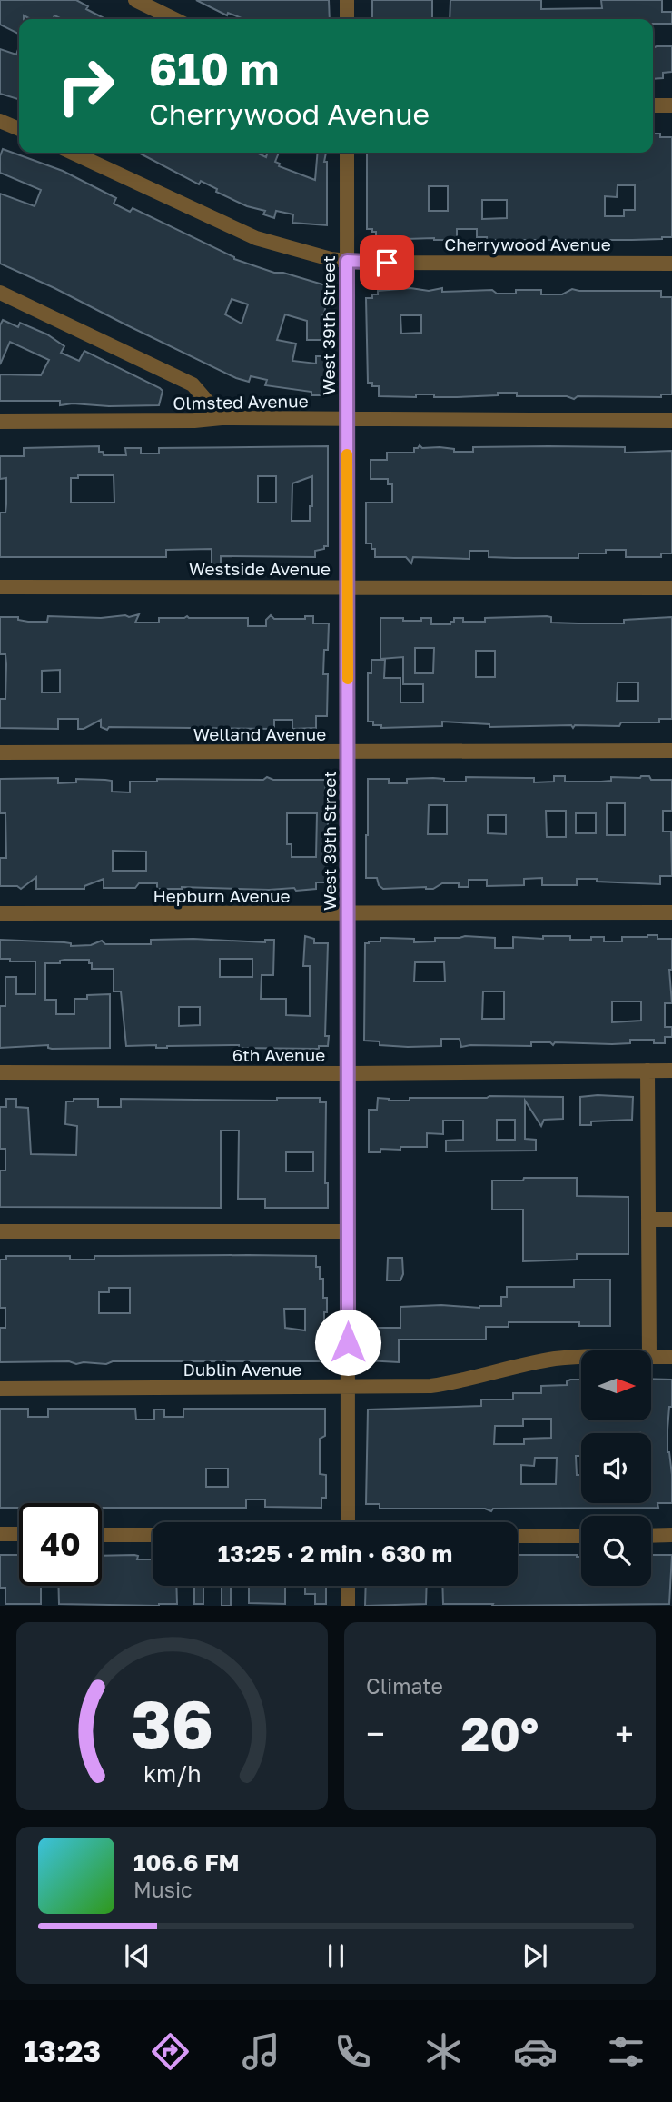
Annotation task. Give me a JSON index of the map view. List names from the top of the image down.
{
  "streets": {
    "street": [
      "Cherrywood Avenue",
      "West 39th Street",
      "Olmsted Avenue",
      "Westside Avenue",
      "Welland Avenue",
      "Hepburn Avenue",
      "6th Avenue",
      "Dublin Avenue"
    ]
  },
  "crossings": [
    ["Cherrywood Avenue", "West 39th Street"],
    ["West 39th Street", "Olmsted Avenue"],
    ["West 39th Street", "Westside Avenue"],
    ["West 39th Street", "Welland Avenue"],
    ["West 39th Street", "Hepburn Avenue"],
    ["West 39th Street", "6th Avenue"],
    ["West 39th Street", "Dublin Avenue"]
  ],
  "north": "right",
  "page": {
    "turn": ["610 m", "Cherrywood Avenue"],
    "limit": "40",
    "trip": "13:25 · 2 min · 630 m",
    "tile": "Climate",
    "heat": ["−", "20°", "+"],
    "song": ["106.6 FM", "Music"],
    "tabs": "13:23",
    "gauge": ["36", "km/h"]
  }
}
